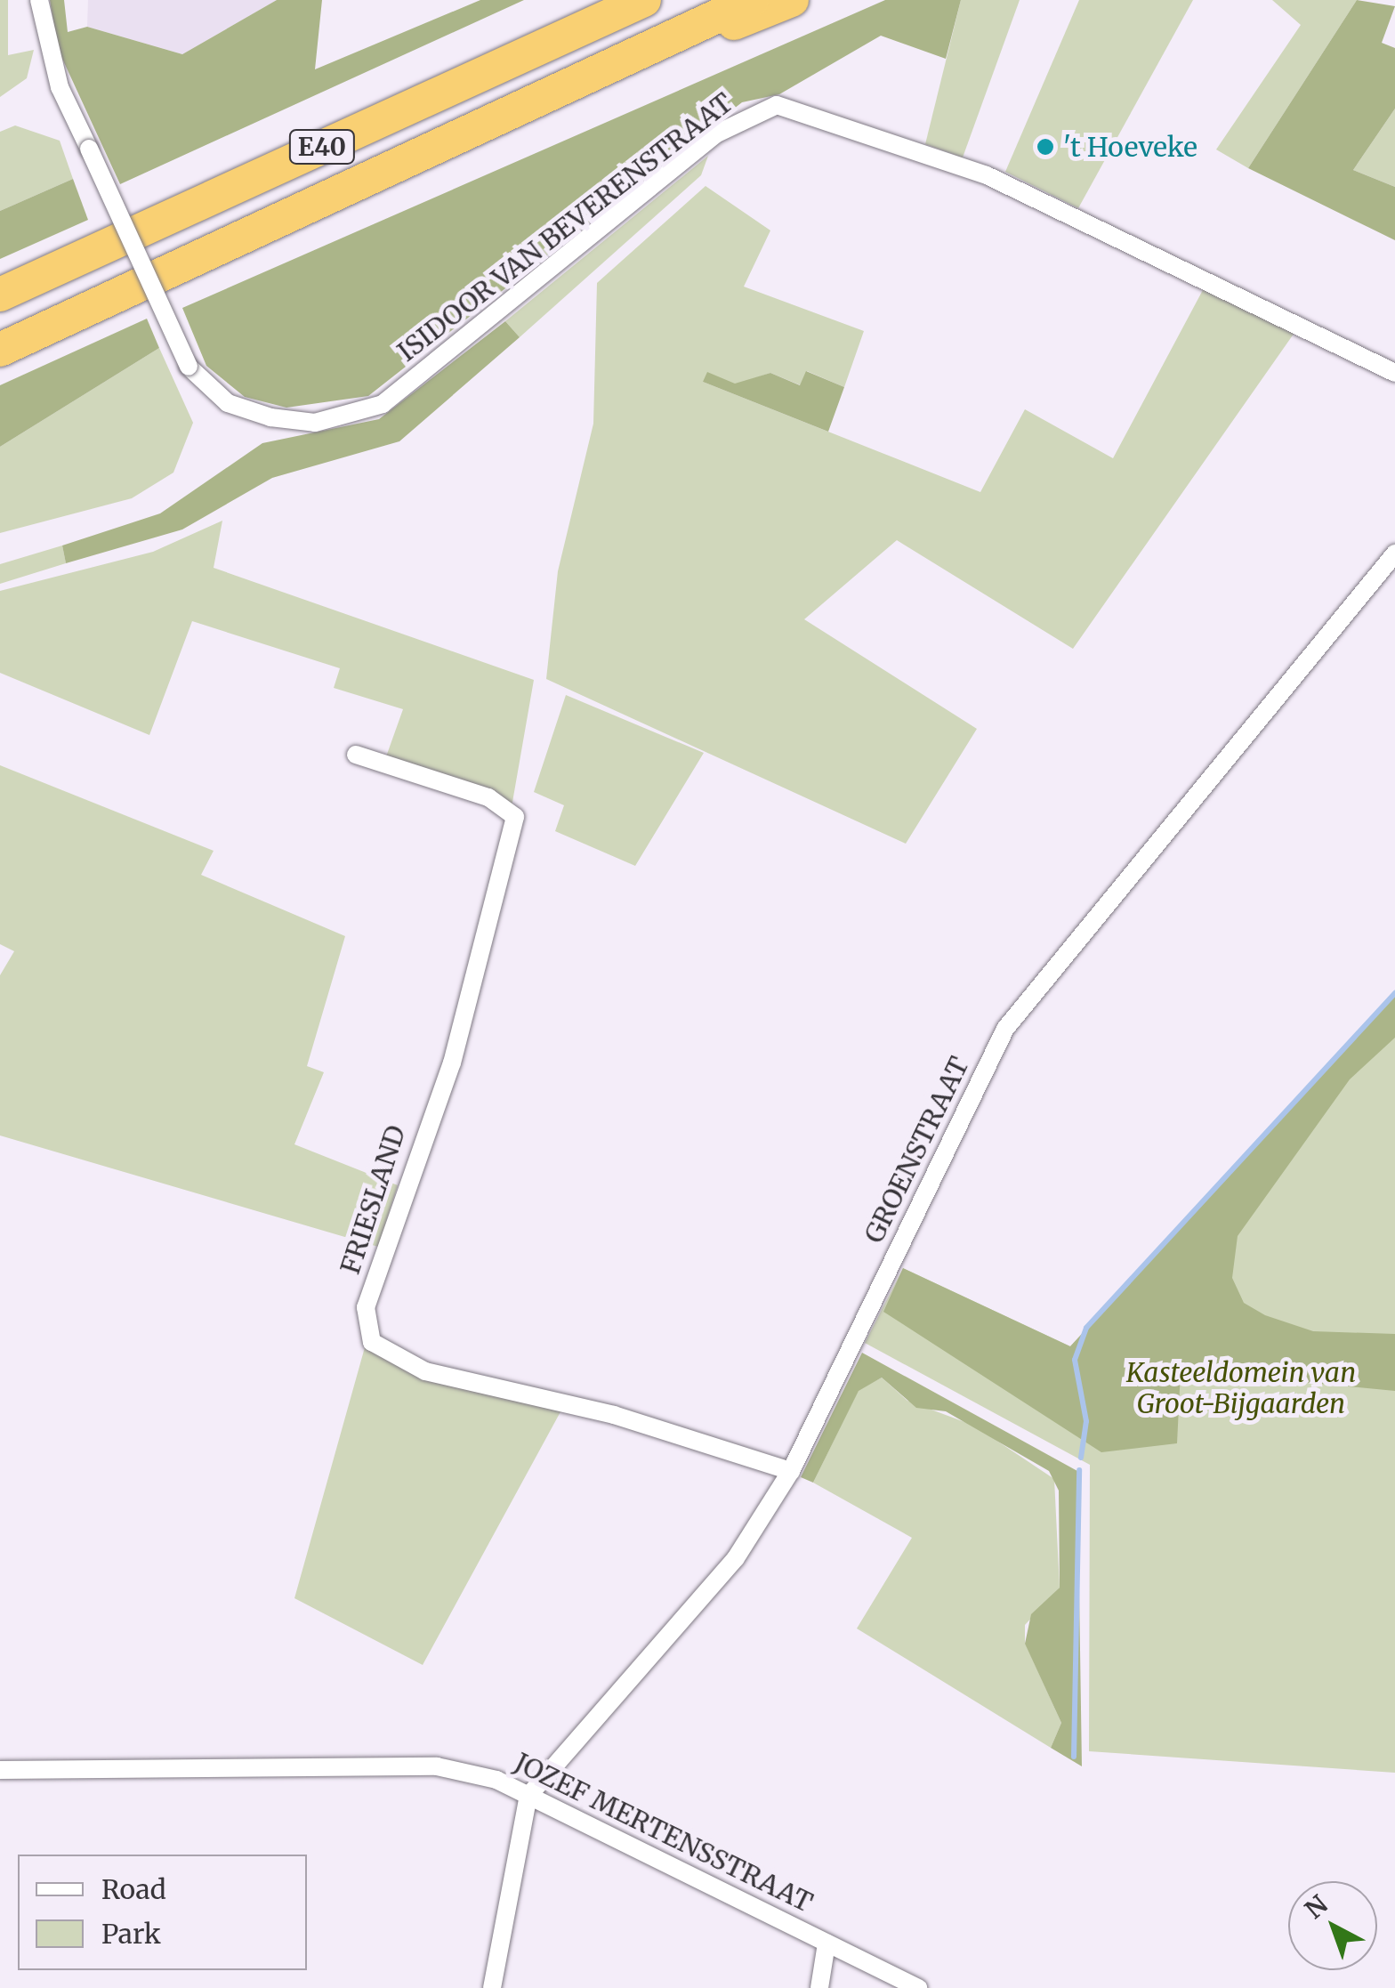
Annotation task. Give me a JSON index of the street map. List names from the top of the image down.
{
  "streets": {
    "highway": ["E40"],
    "street": [
      "ISIDOOR VAN BEVERENSTRAAT",
      "GROENSTRAAT",
      "FRIESLAND",
      "JOZEF MERTENSSTRAAT"
    ]
  },
  "crossings": [
    ["GROENSTRAAT", "FRIESLAND"],
    ["GROENSTRAAT", "JOZEF MERTENSSTRAAT"]
  ],
  "parks": ["Kasteeldomein van Groot-Bijgaarden"],
  "places": ["'t Hoeveke"],
  "legend": ["Road", "Park"],
  "north": "top left"
}
